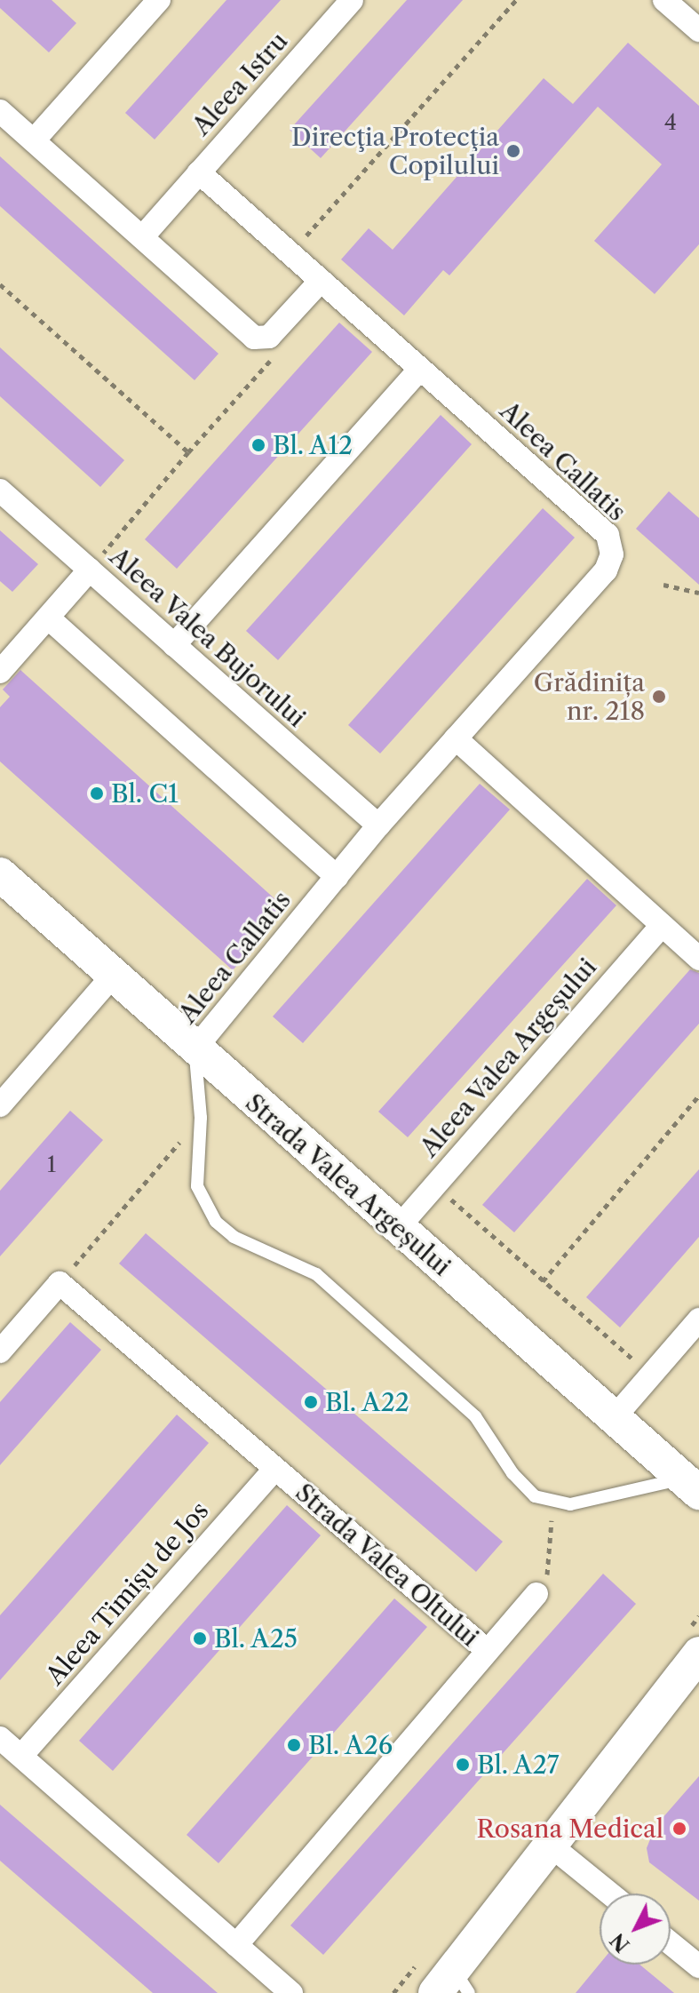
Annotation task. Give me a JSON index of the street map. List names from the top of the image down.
{
  "streets": {
    "main road": ["Strada Valea Argeșului"],
    "street": [
      "Aleea Istru",
      "Aleea Callatis",
      "Aleea Valea Bujorului",
      "Aleea Valea Argeșului",
      "Strada Valea Oltului",
      "Aleea Timișu de Jos"
    ]
  },
  "crossings": [
    ["Aleea Istru", "Aleea Callatis"],
    ["Aleea Callatis", "Aleea Valea Bujorului"],
    ["Aleea Callatis", "Strada Valea Argeșului"],
    ["Aleea Valea Argeșului", "Strada Valea Argeșului"],
    ["Strada Valea Oltului", "Aleea Timișu de Jos"]
  ],
  "places": [
    "Direcţia Protecţia Copilului",
    "Bl. A12",
    "Grădinița nr. 218",
    "Bl. C1",
    "Bl. A22",
    "Bl. A25",
    "Bl. A26",
    "Bl. A27",
    "Rosana Medical"
  ],
  "house_numbers": ["4", "1"],
  "north": "bottom left"
}
